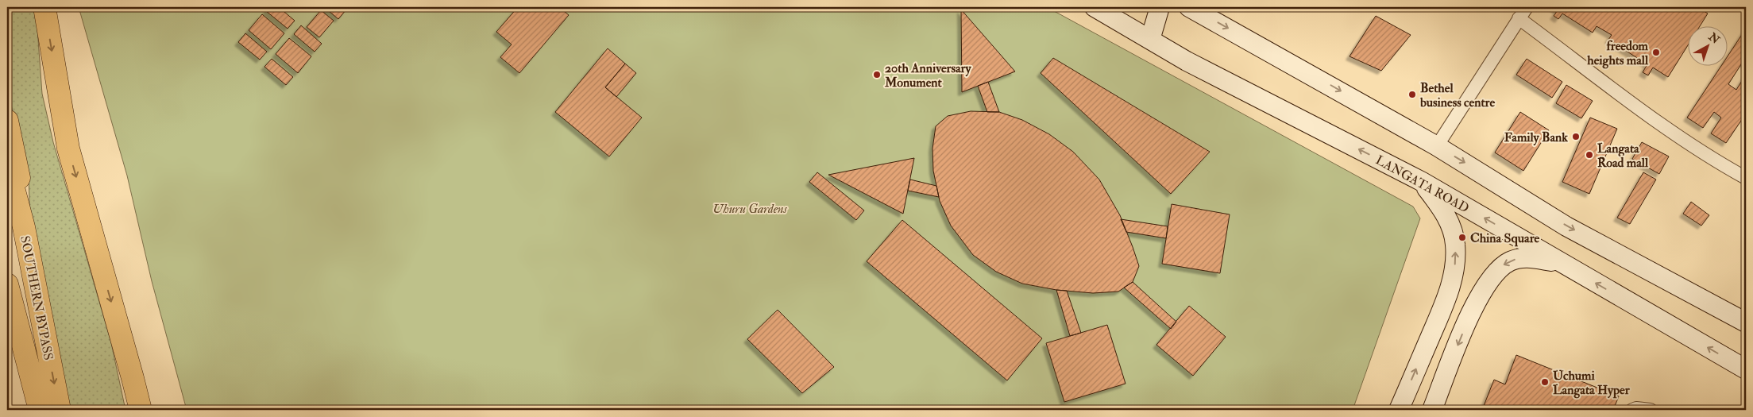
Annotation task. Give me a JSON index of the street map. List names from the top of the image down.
{
  "streets": {
    "highway": ["SOUTHERN BYPASS"],
    "main road": ["LANGATA ROAD"]
  },
  "parks": ["Uhuru Gardens"],
  "places": [
    "freedom heights mall",
    "20th Anniversary Monument",
    "Bethel business centre",
    "Family Bank",
    "Langata Road mall",
    "China Square",
    "Uchumi Langata Hyper"
  ],
  "north": "top right"
}
